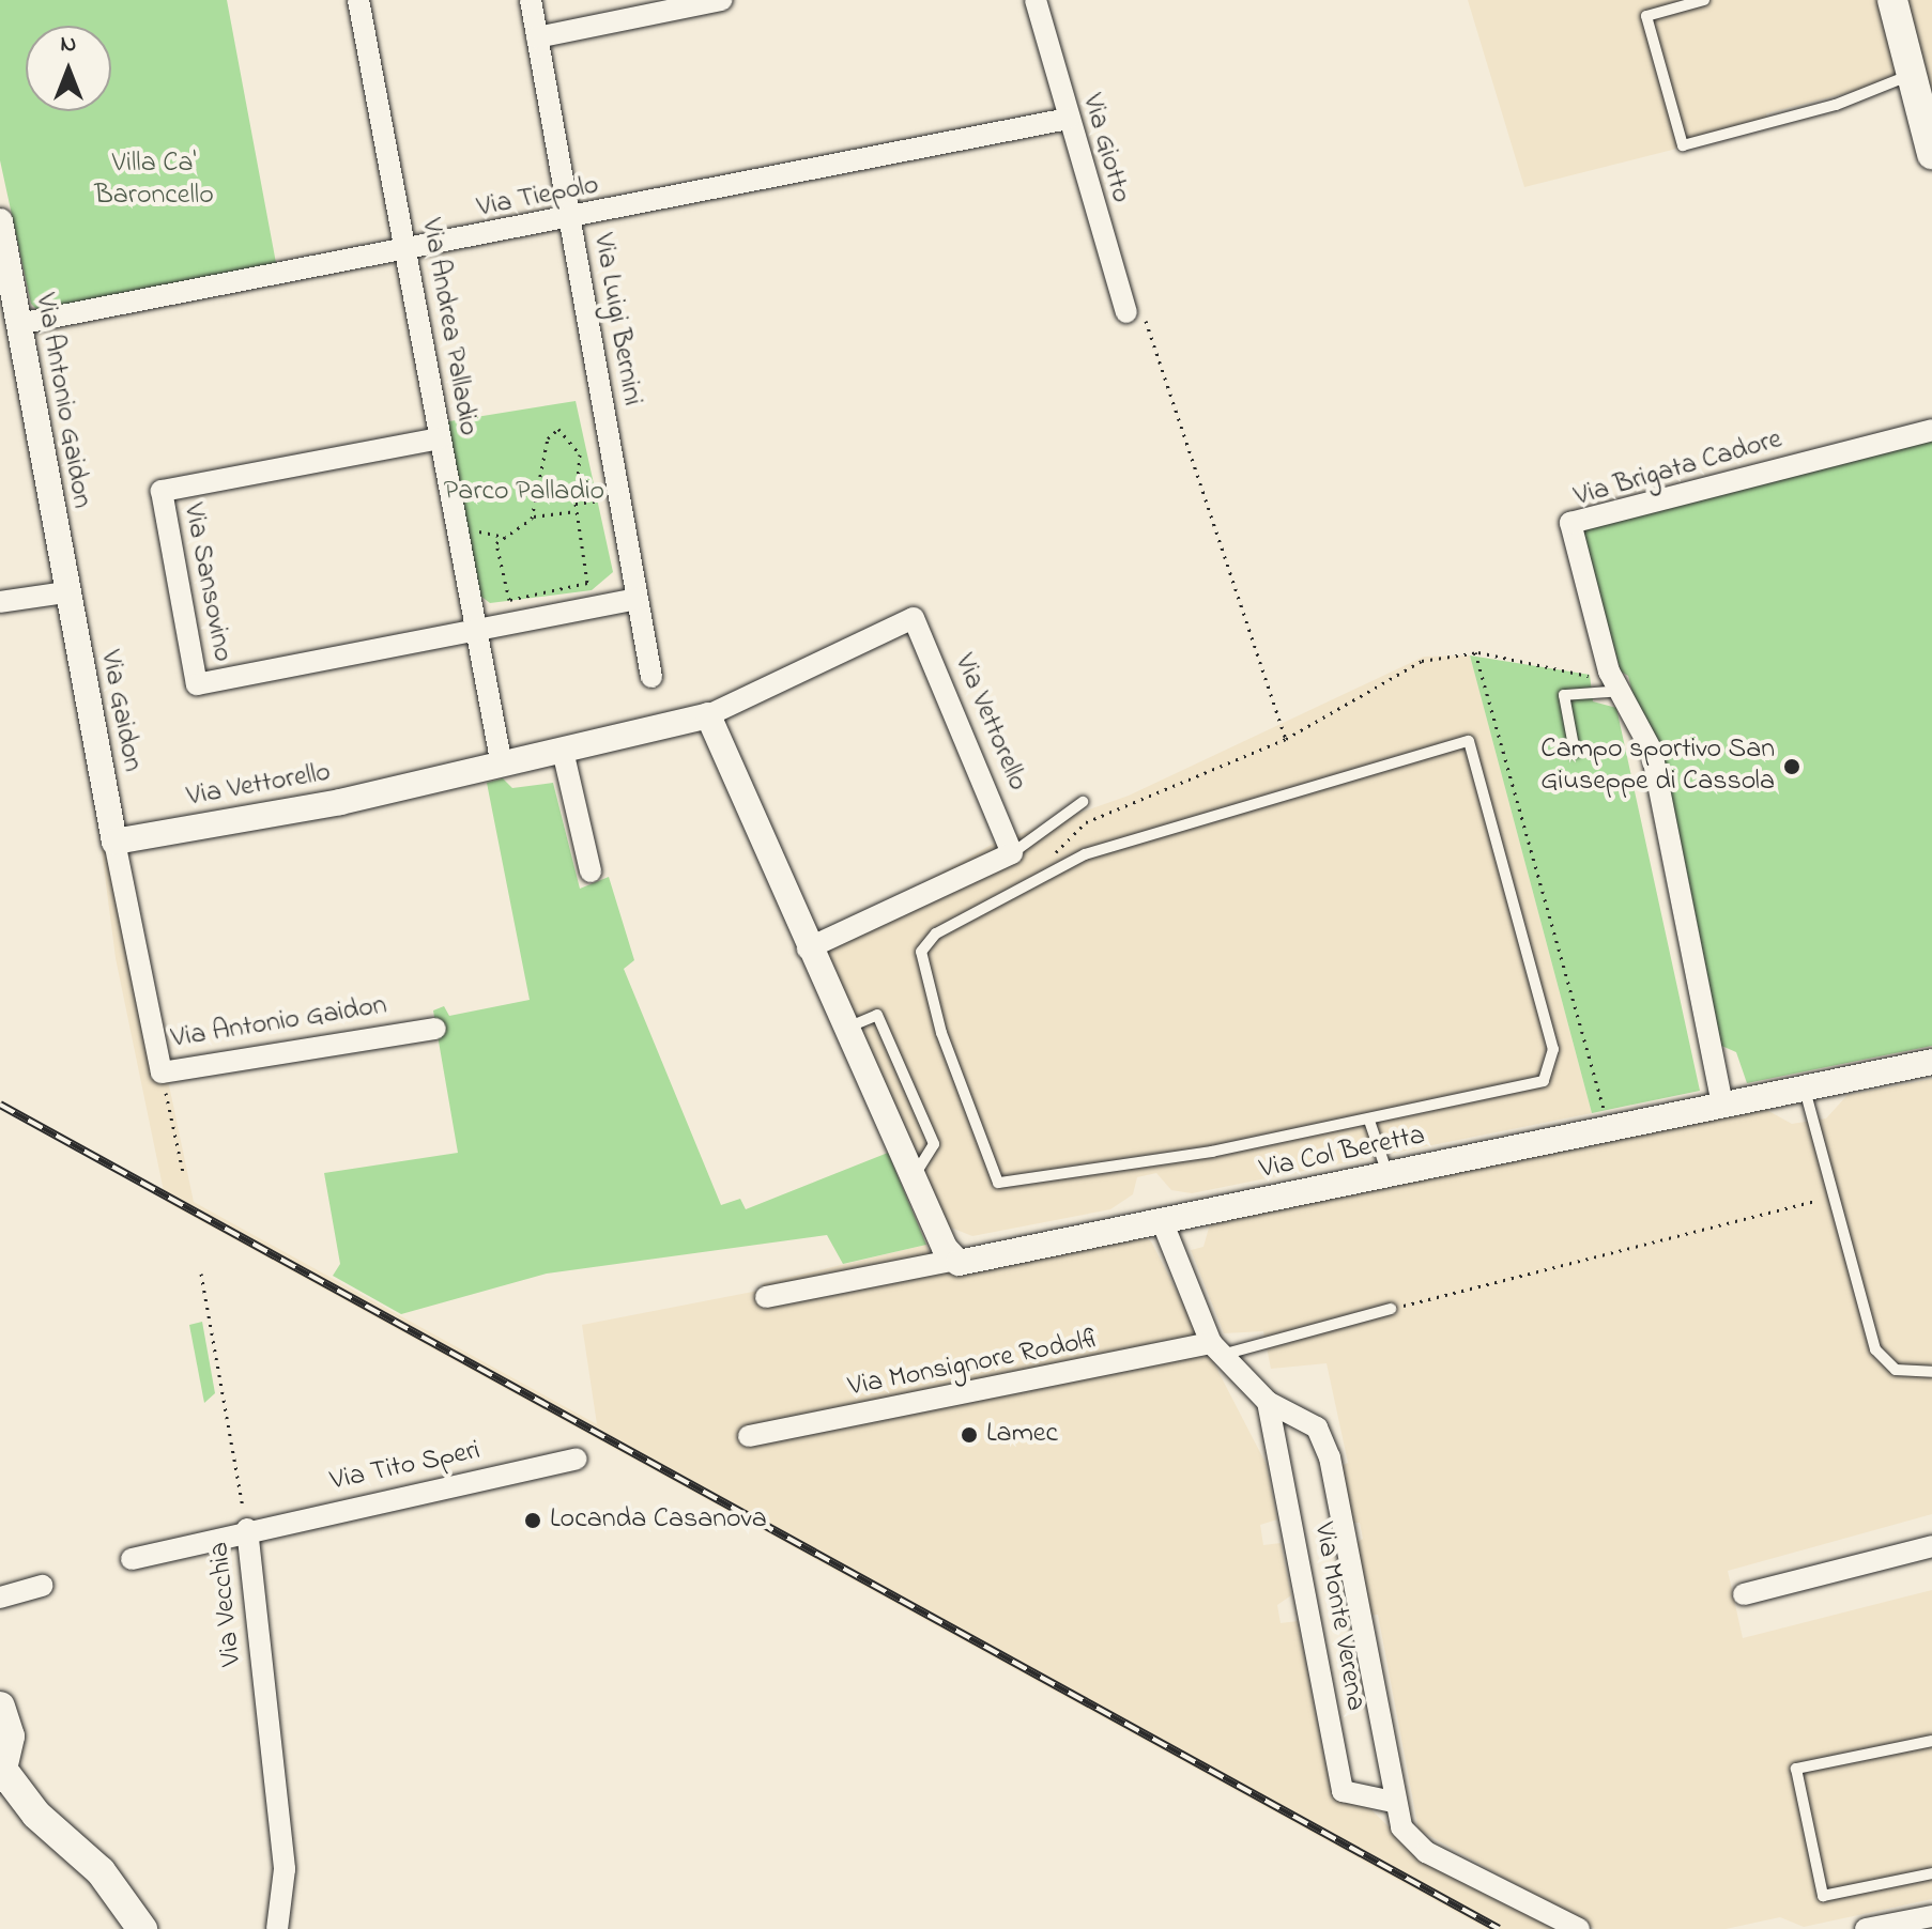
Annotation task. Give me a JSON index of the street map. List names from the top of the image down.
{
  "streets": {
    "street": [
      "Via Giotto",
      "Via Tiepolo",
      "Via Luigi Bernini",
      "Via Andrea Palladio",
      "Via Antonio Gaidon",
      "Via Brigata Cadore",
      "Via Sansovino",
      "Via Gaidon",
      "Via Vettorello",
      "Via Col Beretta",
      "Via Monsignore Rodolfi",
      "Via Tito Speri",
      "Via Vecchia",
      "Via Monte Verena"
    ]
  },
  "crossings": [
    ["Via Giotto", "Via Tiepolo"],
    ["Via Tiepolo", "Via Luigi Bernini"],
    ["Via Tiepolo", "Via Andrea Palladio"],
    ["Via Tiepolo", "Via Antonio Gaidon"],
    ["Via Andrea Palladio", "Via Sansovino"],
    ["Via Andrea Palladio", "Via Vettorello"],
    ["Via Antonio Gaidon", "Via Gaidon"],
    ["Via Antonio Gaidon", "Via Vettorello"],
    ["Via Brigata Cadore", "Via Col Beretta"],
    ["Via Gaidon", "Via Vettorello"],
    ["Via Monsignore Rodolfi", "Via Monte Verena"],
    ["Via Tito Speri", "Via Vecchia"]
  ],
  "parks": ["Villa Ca' Baroncello", "Parco Palladio"],
  "places": ["Campo sportivo San Giuseppe di Cassola", "Lamec", "Locanda Casanova"],
  "north": "top"
}
